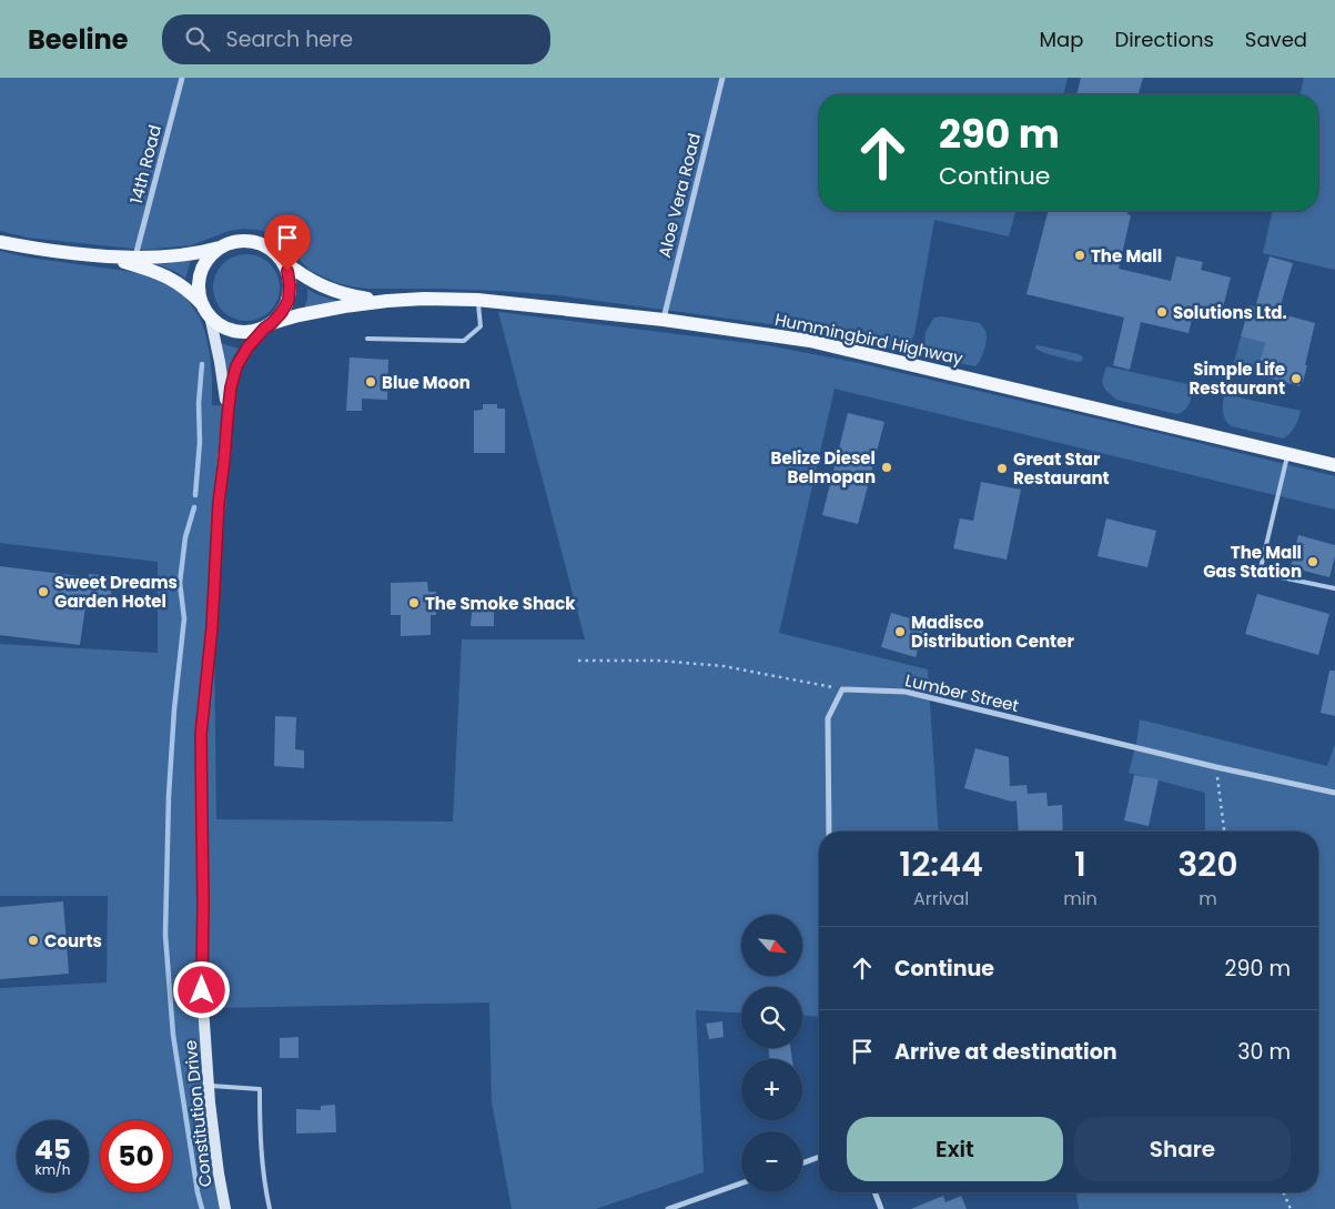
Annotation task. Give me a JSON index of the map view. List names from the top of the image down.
{
  "streets": {
    "main road": ["Hummingbird Highway", "Constitution Drive"],
    "street": ["14th Road", "Aloe Vera Road", "Lumber Street"]
  },
  "crossings": [
    ["Aloe Vera Road", "Hummingbird Highway"],
    ["Hummingbird Highway", "Constitution Drive"]
  ],
  "places": [
    "The Mall",
    "Solutions Ltd.",
    "Simple Life Restaurant",
    "Blue Moon",
    "Belize Diesel Belmopan",
    "Great Star Restaurant",
    "The Mall Gas Station",
    "Sweet Dreams Garden Hotel",
    "The Smoke Shack",
    "Madisco Distribution Center",
    "Courts"
  ],
  "north": "bottom right",
  "page": {
    "header": "Beeline",
    "search": "Search here",
    "nav": ["Map", "Directions", "Saved"],
    "turn": ["290 m", "Continue"],
    "eta": [
      "12:44",
      "Arrival",
      "1",
      "min",
      "320",
      "m"
    ],
    "map_buttons": ["+", "−"],
    "list": [
      {
        "name": "Continue",
        "value": "290 m"
      },
      {
        "name": "Arrive at destination",
        "value": "30 m"
      }
    ],
    "buttons": ["Exit", "Share"],
    "speed": "45 km/h",
    "limit": "50"
  }
}
